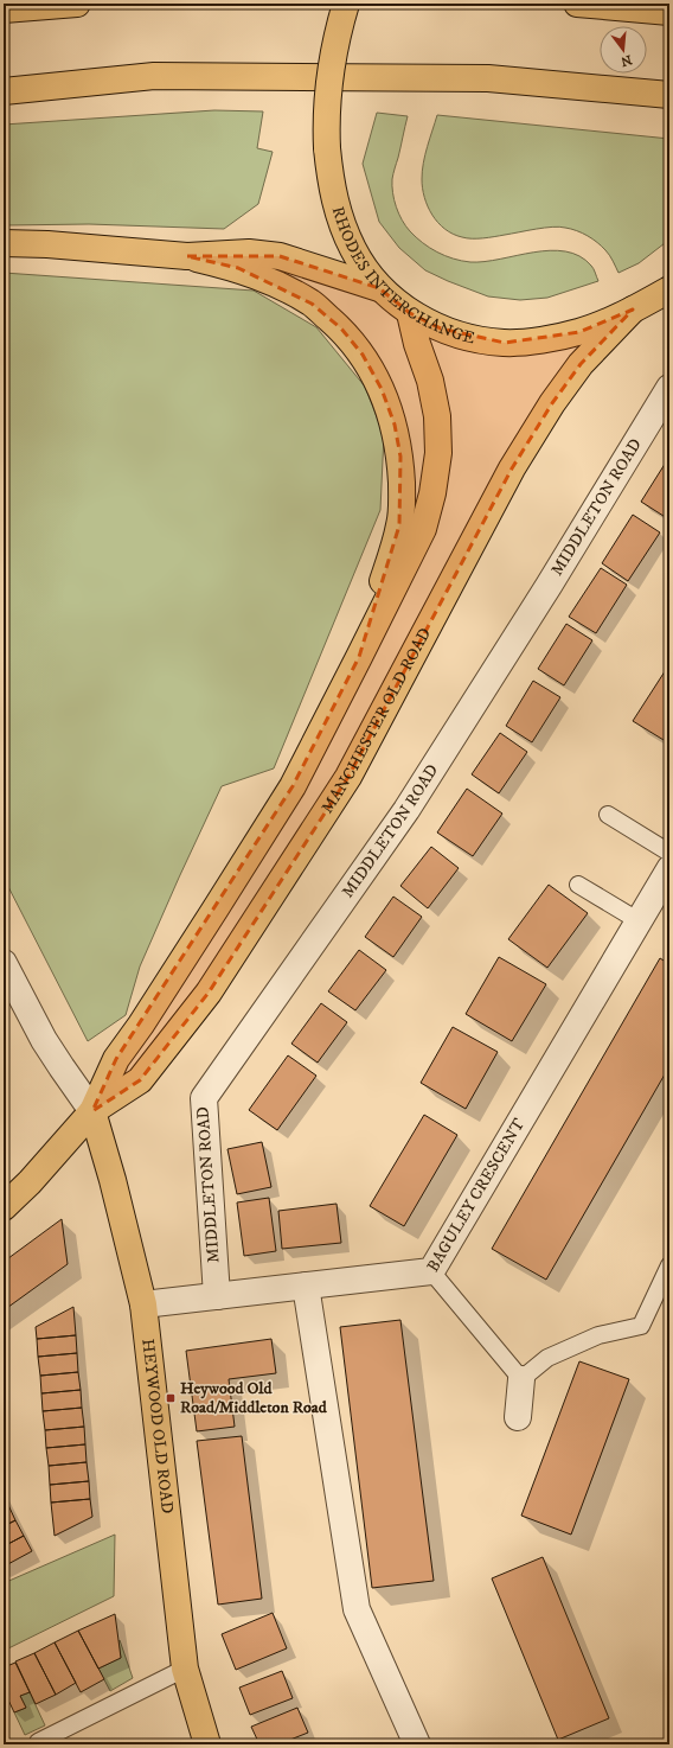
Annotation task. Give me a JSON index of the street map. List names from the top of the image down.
{
  "streets": {
    "main road": ["RHODES INTERCHANGE", "MANCHESTER OLD ROAD", "HEYWOOD OLD ROAD"],
    "street": ["MIDDLETON ROAD", "BAGULEY CRESCENT"]
  },
  "crossings": [
    ["RHODES INTERCHANGE", "MANCHESTER OLD ROAD"],
    ["MIDDLETON ROAD", "BAGULEY CRESCENT"],
    ["MANCHESTER OLD ROAD", "HEYWOOD OLD ROAD"],
    ["BAGULEY CRESCENT", "HEYWOOD OLD ROAD"]
  ],
  "places": {
    "transit": ["Heywood Old Road/Middleton Road"]
  },
  "north": "bottom"
}
